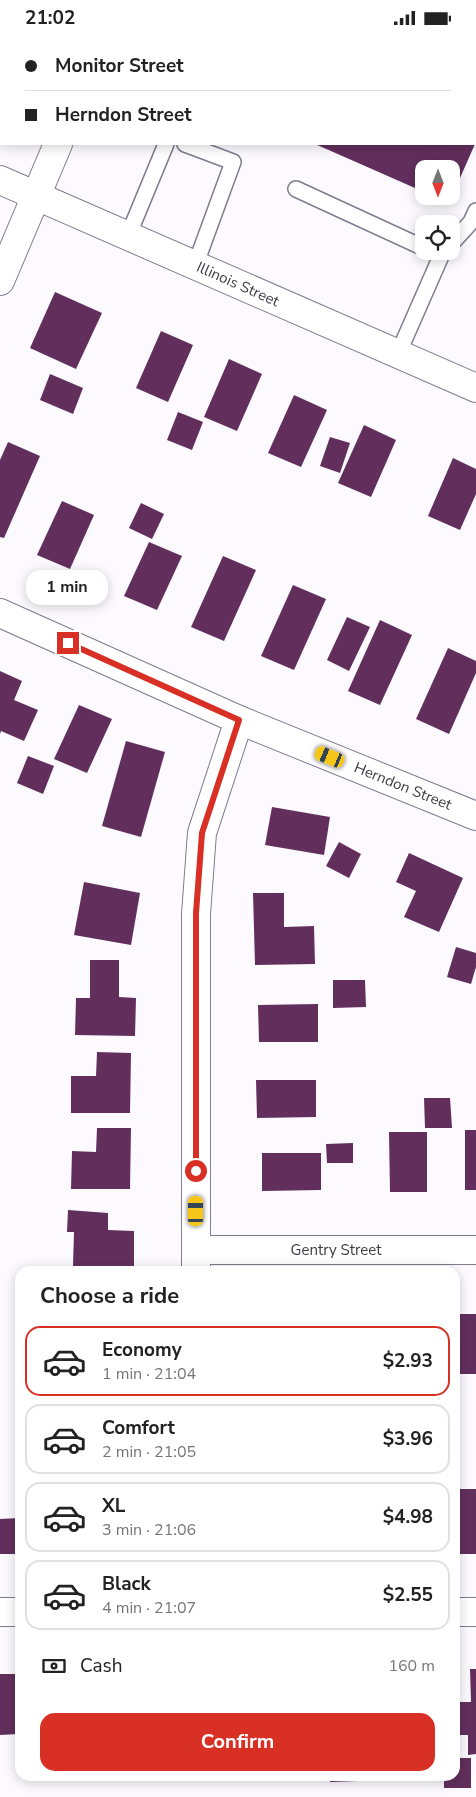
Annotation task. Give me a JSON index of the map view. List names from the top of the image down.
{
  "streets": {
    "street": ["Illinois Street", "Herndon Street", "Gentry Street"]
  },
  "north": "bottom",
  "page": {
    "status": "21:02",
    "banner": ["Monitor Street", "Herndon Street"],
    "bubble": "1 min",
    "heading": "Choose a ride",
    "list": [
      {
        "name": "Economy",
        "note": "1 min · 21:04",
        "value": "$2.93"
      },
      {
        "name": "Comfort",
        "note": "2 min · 21:05",
        "value": "$3.96"
      },
      {
        "name": "XL",
        "note": "3 min · 21:06",
        "value": "$4.98"
      },
      {
        "name": "Black",
        "note": "4 min · 21:07",
        "value": "$2.55"
      }
    ],
    "pay": ["Cash", "160 m"],
    "buttons": "Confirm"
  }
}
